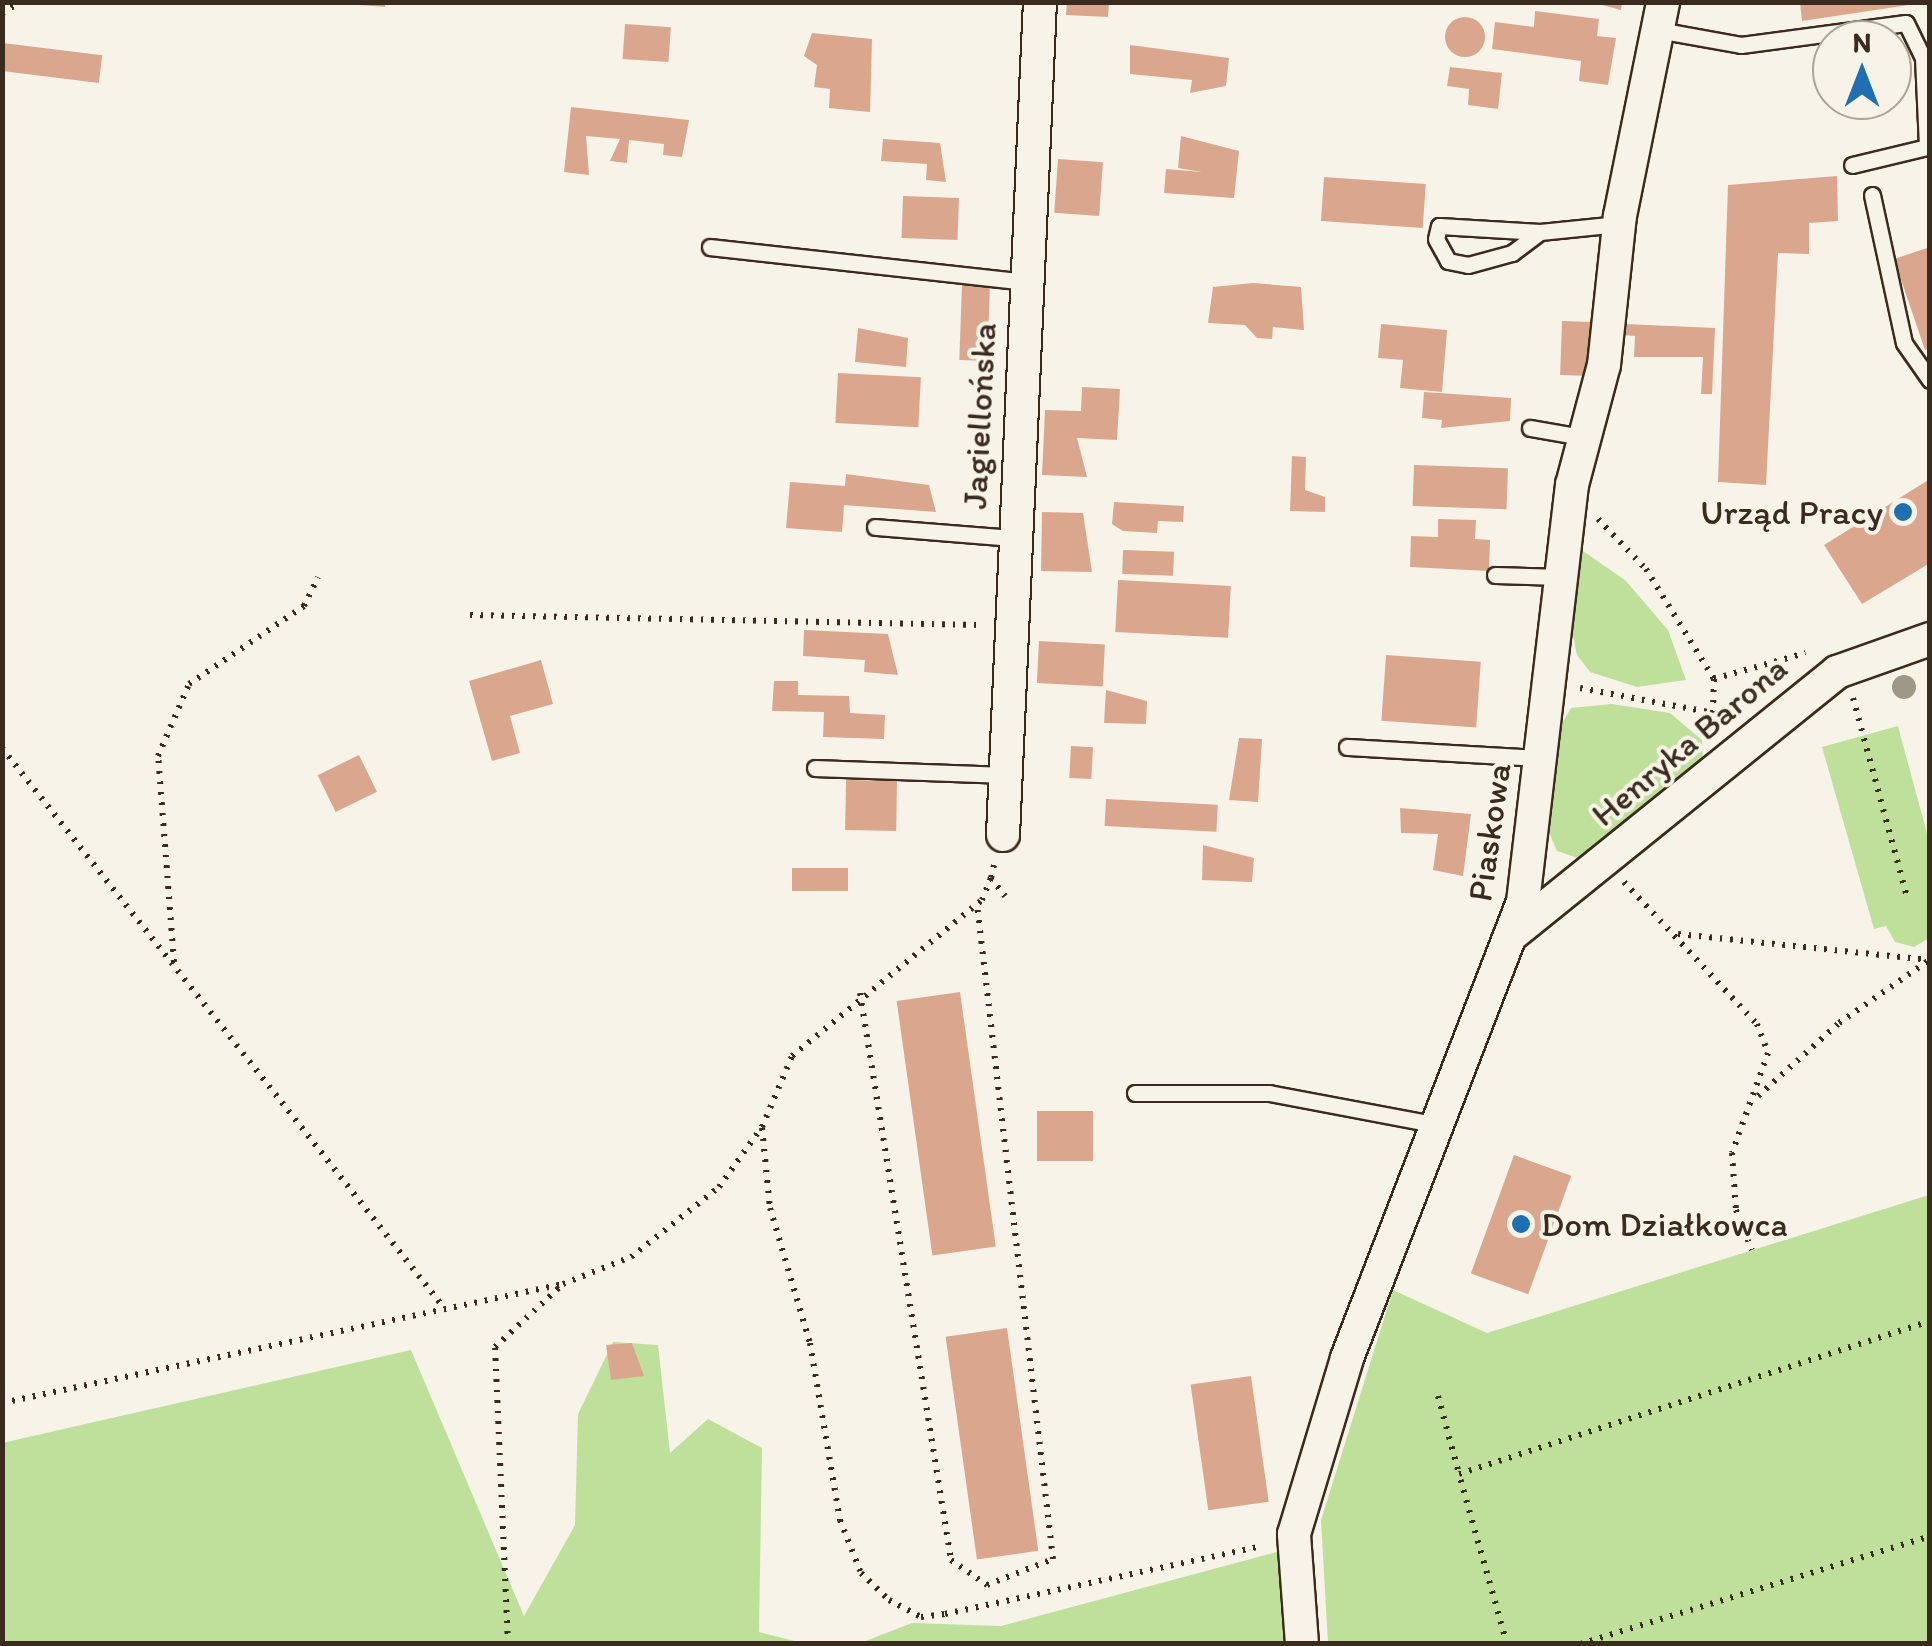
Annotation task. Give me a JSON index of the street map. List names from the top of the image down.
{
  "streets": {
    "street": ["Jagiellońska", "Henryka Barona", "Piaskowa"]
  },
  "crossings": [
    ["Henryka Barona", "Piaskowa"]
  ],
  "places": ["Urząd Pracy", "Dom Działkowca"],
  "north": "top"
}
